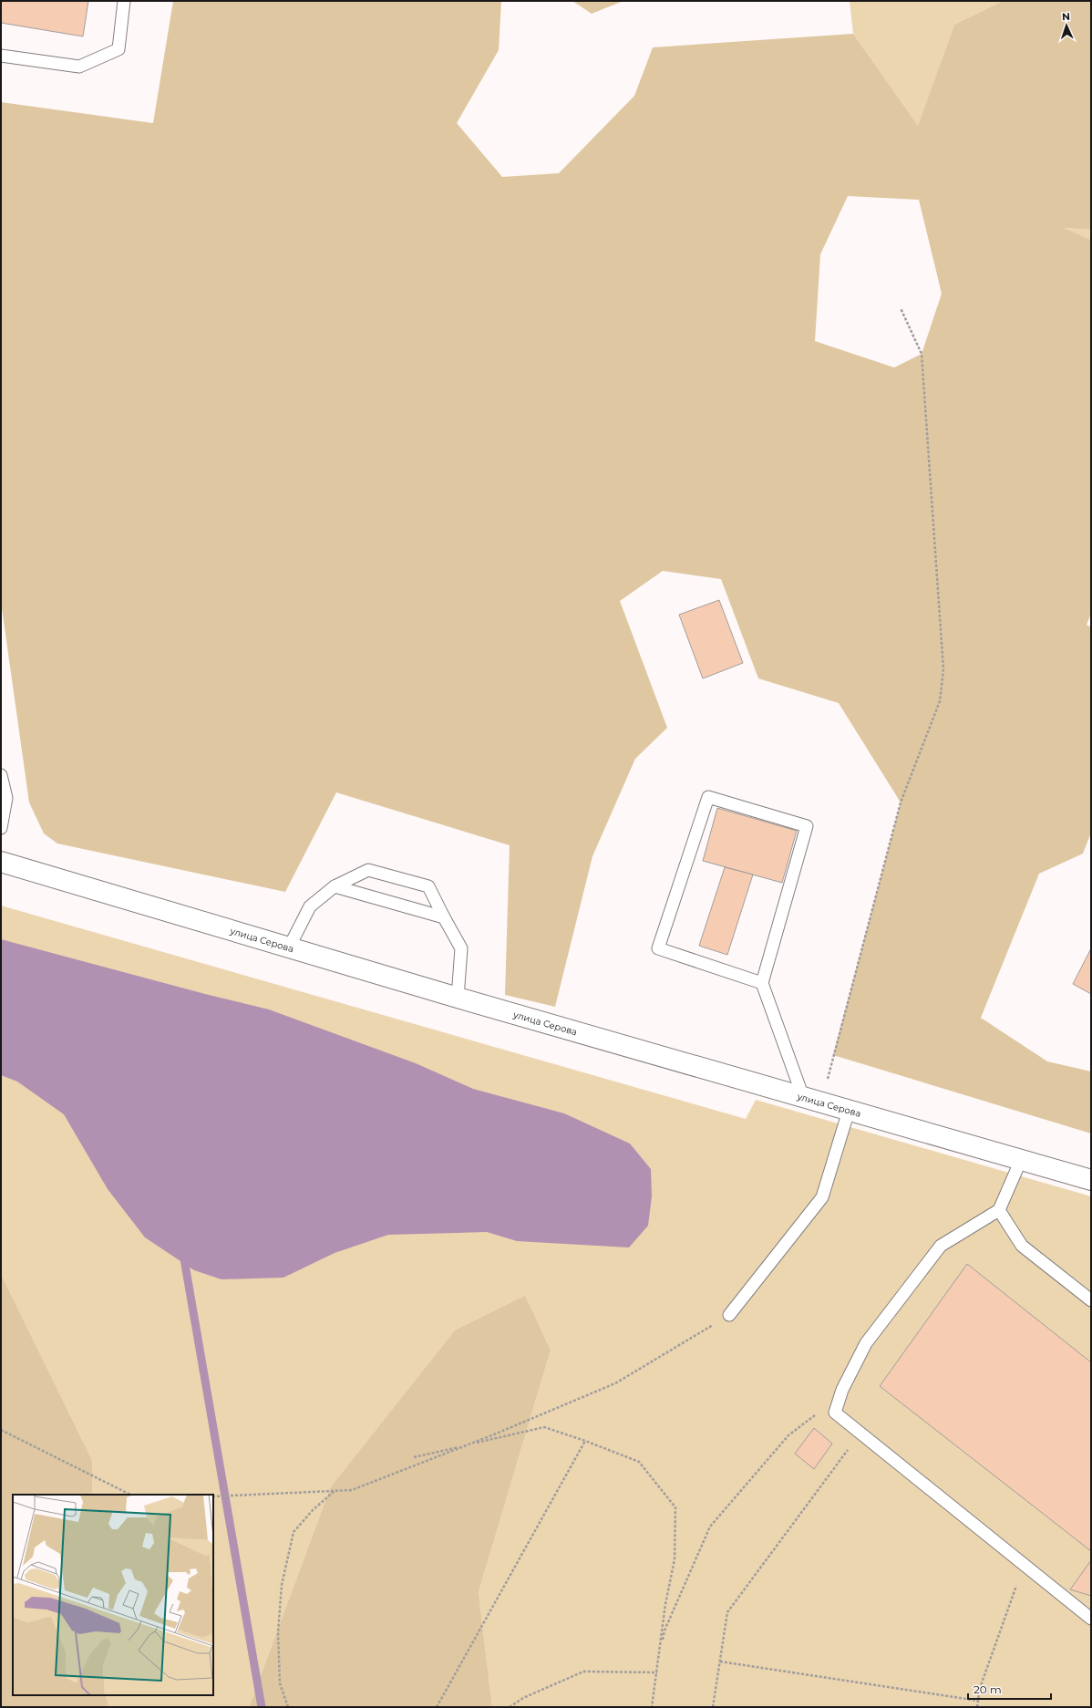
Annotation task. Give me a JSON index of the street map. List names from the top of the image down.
{
  "streets": {
    "main road": ["улица Серова"]
  },
  "scale_bar": "20 m",
  "north": "top"
}
